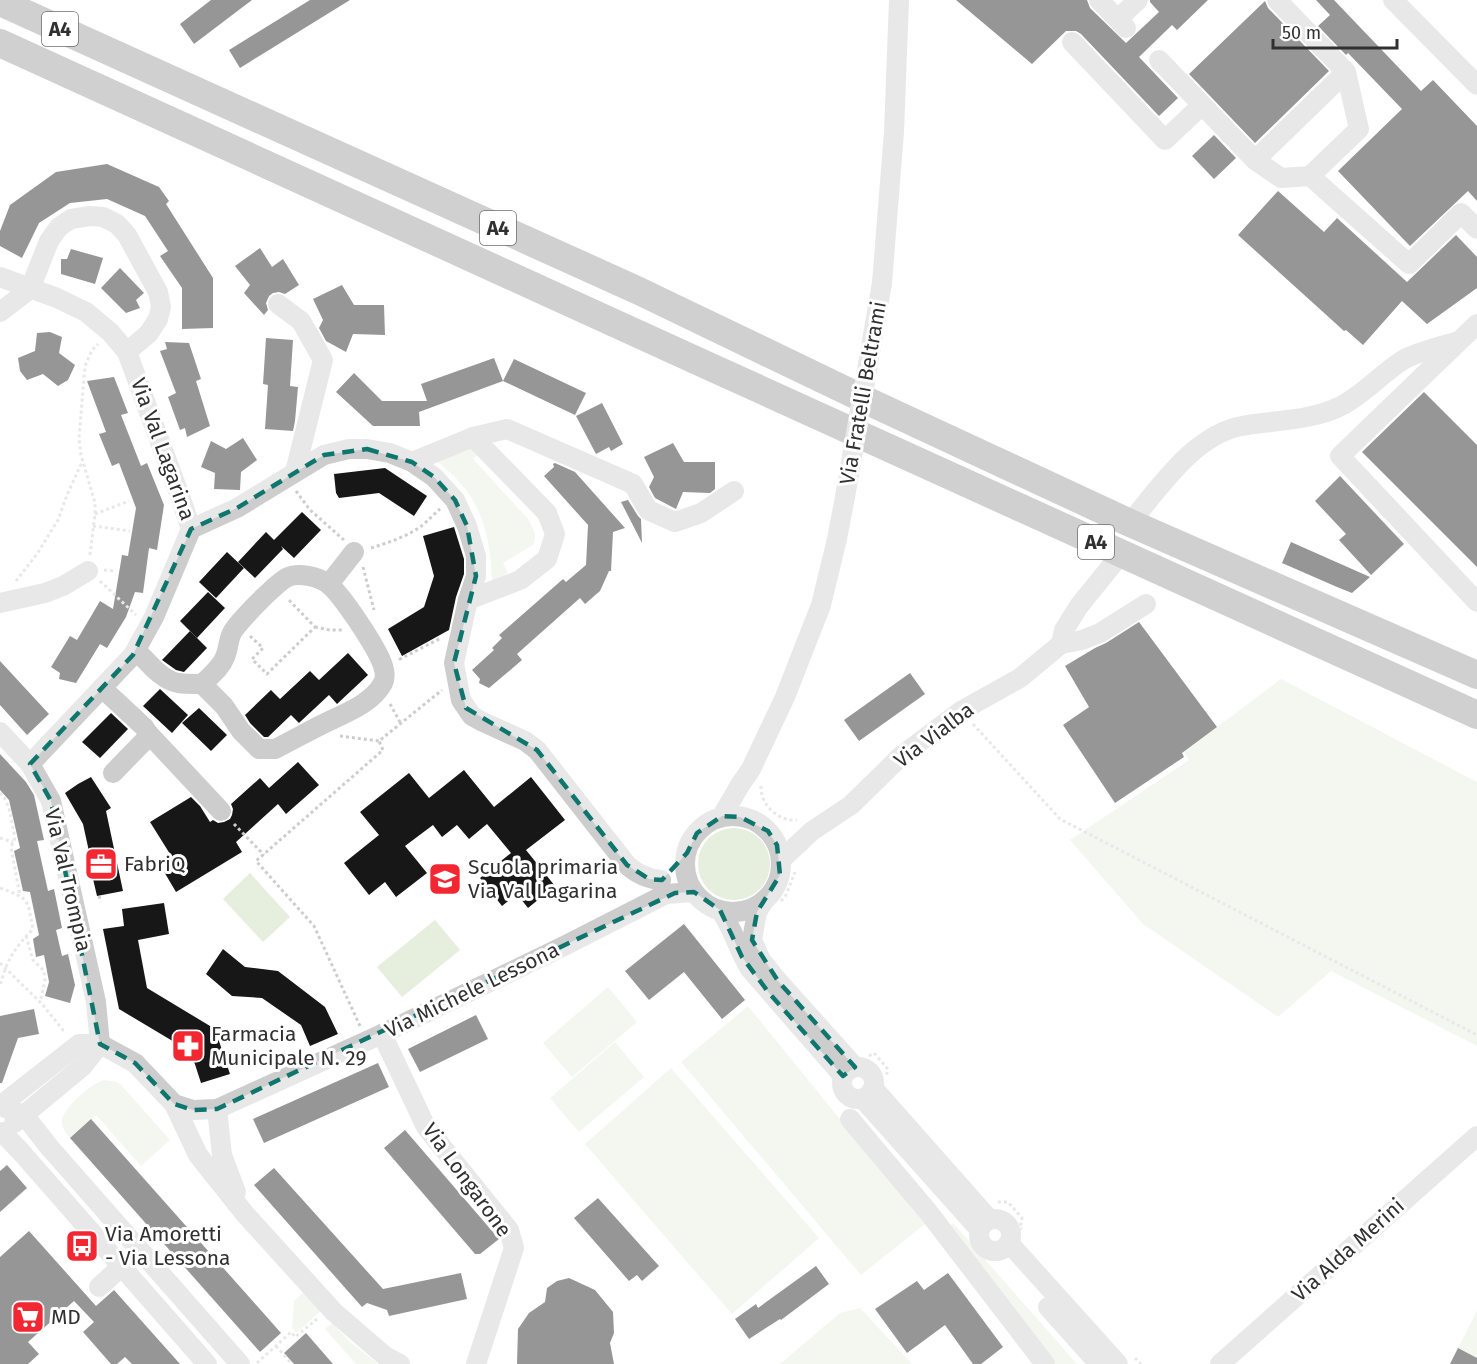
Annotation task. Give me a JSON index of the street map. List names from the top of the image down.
{
  "streets": {
    "highway": ["A4"],
    "street": [
      "Via Fratelli Beltrami",
      "Via Val Lagarina",
      "Via Vialba",
      "Via Val Trompia",
      "Via Michele Lessona",
      "Via Longarone",
      "Via Alda Merini"
    ]
  },
  "crossings": [
    ["Via Fratelli Beltrami", "Via Vialba"],
    ["Via Fratelli Beltrami", "Via Michele Lessona"],
    ["Via Val Lagarina", "Via Michele Lessona"],
    ["Via Vialba", "Via Michele Lessona"],
    ["Via Michele Lessona", "Via Longarone"]
  ],
  "places": {
    "office": ["FabriQ"],
    "school or university": ["Scuola primaria Via Val Lagarina"],
    "pharmacy": ["Farmacia Municipale N. 29"],
    "bus stop": ["Via Amoretti - Via Lessona"],
    "supermarket": ["MD"]
  },
  "scale_bar": "50 m"
}
